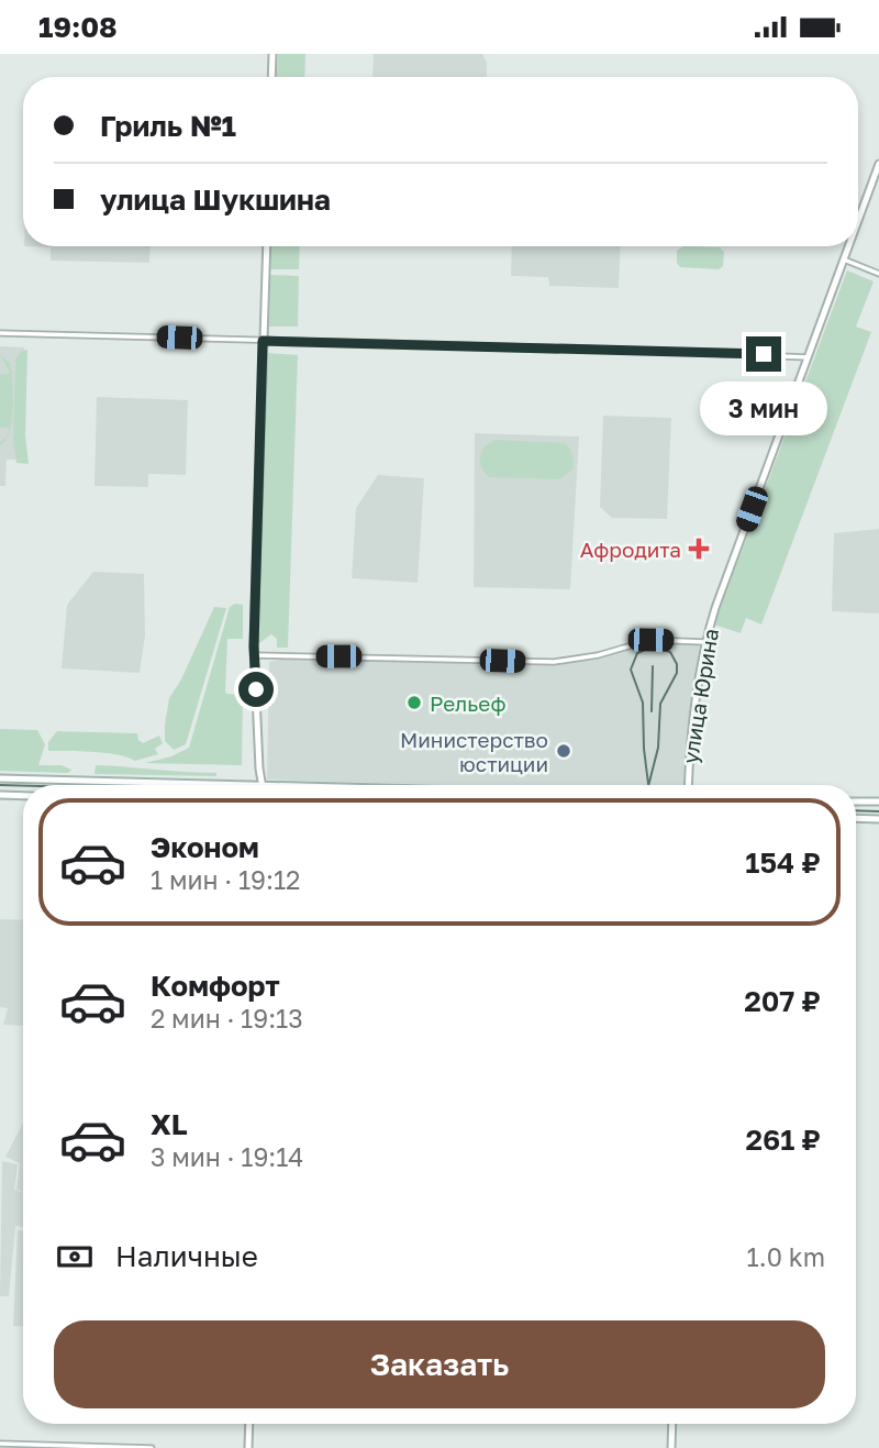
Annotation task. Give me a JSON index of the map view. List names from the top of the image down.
{
  "streets": {
    "street": ["улица Юрина"]
  },
  "places": {
    "health": ["Афродита"],
    "other": ["Рельеф", "Министерство юстиции"]
  },
  "page": {
    "status": "19:08",
    "banner": ["Гриль №1", "улица Шукшина"],
    "bubble": "3 мин",
    "list": [
      {
        "name": "Эконом",
        "note": "1 мин · 19:12",
        "value": "154 ₽"
      },
      {
        "name": "Комфорт",
        "note": "2 мин · 19:13",
        "value": "207 ₽"
      },
      {
        "name": "XL",
        "note": "3 мин · 19:14",
        "value": "261 ₽"
      }
    ],
    "pay": ["Наличные", "1.0 km"],
    "buttons": "Заказать"
  }
}
